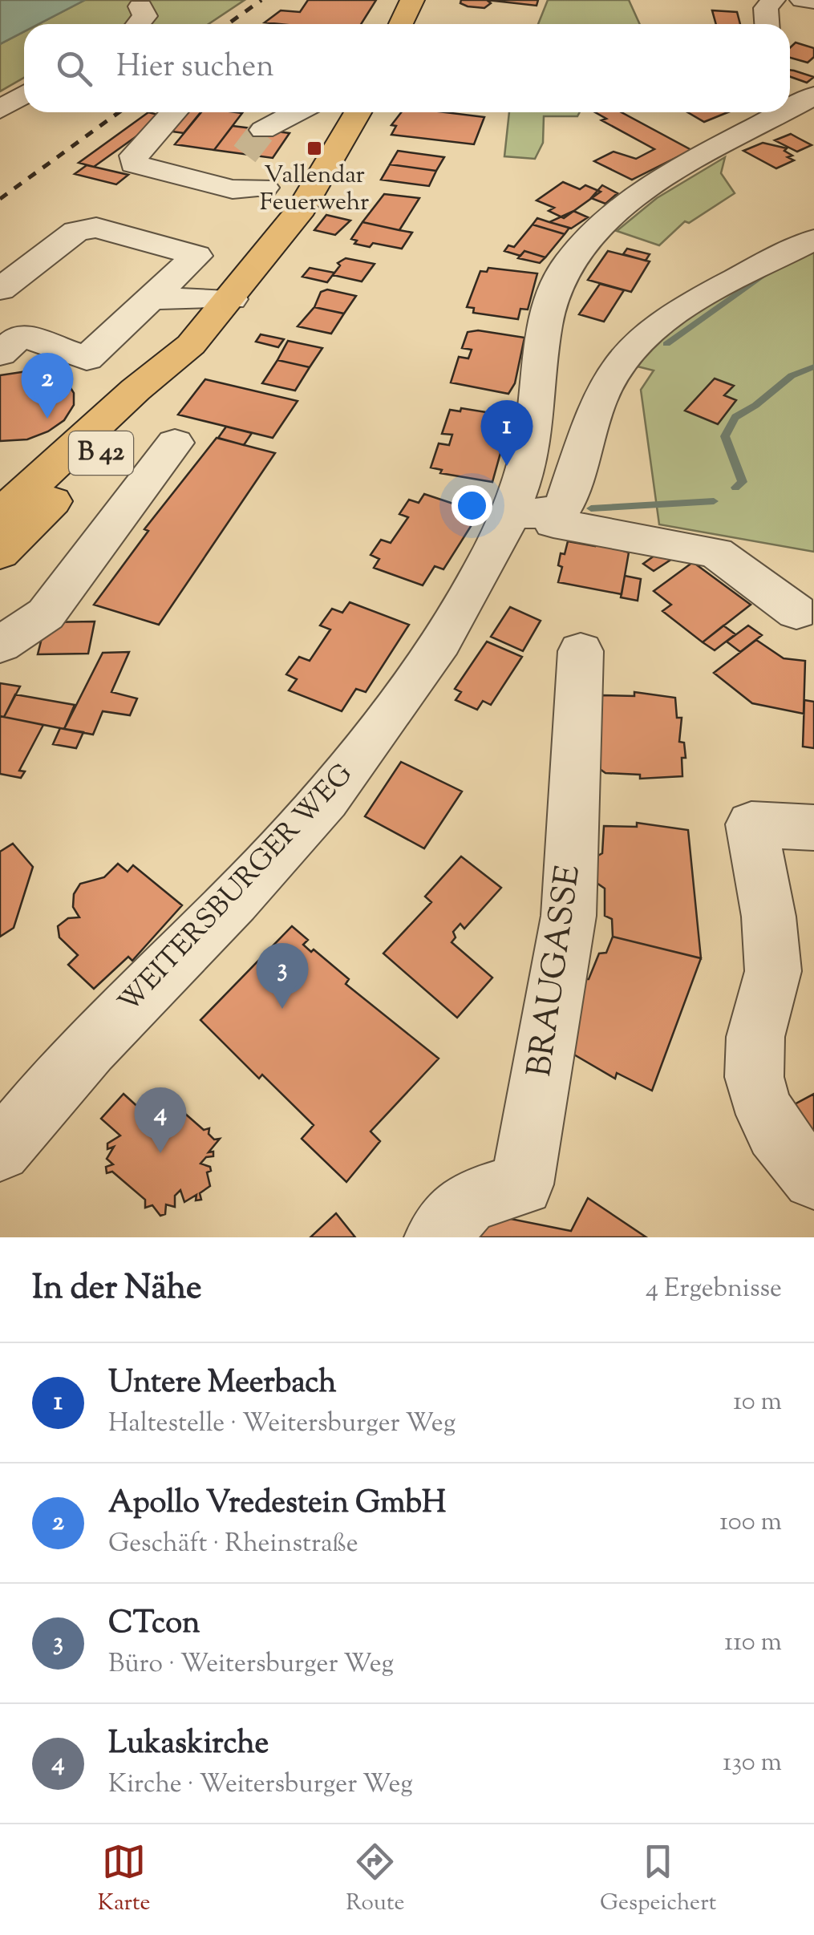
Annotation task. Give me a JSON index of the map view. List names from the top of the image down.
{
  "streets": {
    "main road": ["B 42"],
    "street": ["WEITERSBURGER WEG", "BRAUGASSE"]
  },
  "places": {
    "transit": ["Vallendar Feuerwehr"]
  },
  "page": {
    "search": "Hier suchen",
    "pins": [
      "2",
      "1",
      "3",
      "4"
    ],
    "heading": ["In der Nähe", "4 Ergebnisse"],
    "list": [
      {
        "mark": "1",
        "name": "Untere Meerbach",
        "note": "Haltestelle · Weitersburger Weg",
        "value": "10 m"
      },
      {
        "mark": "2",
        "name": "Apollo Vredestein GmbH",
        "note": "Geschäft · Rheinstraße",
        "value": "100 m"
      },
      {
        "mark": "3",
        "name": "CTcon",
        "note": "Büro · Weitersburger Weg",
        "value": "110 m"
      },
      {
        "mark": "4",
        "name": "Lukaskirche",
        "note": "Kirche · Weitersburger Weg",
        "value": "130 m"
      }
    ],
    "nav": ["Karte", "Route", "Gespeichert"]
  }
}
